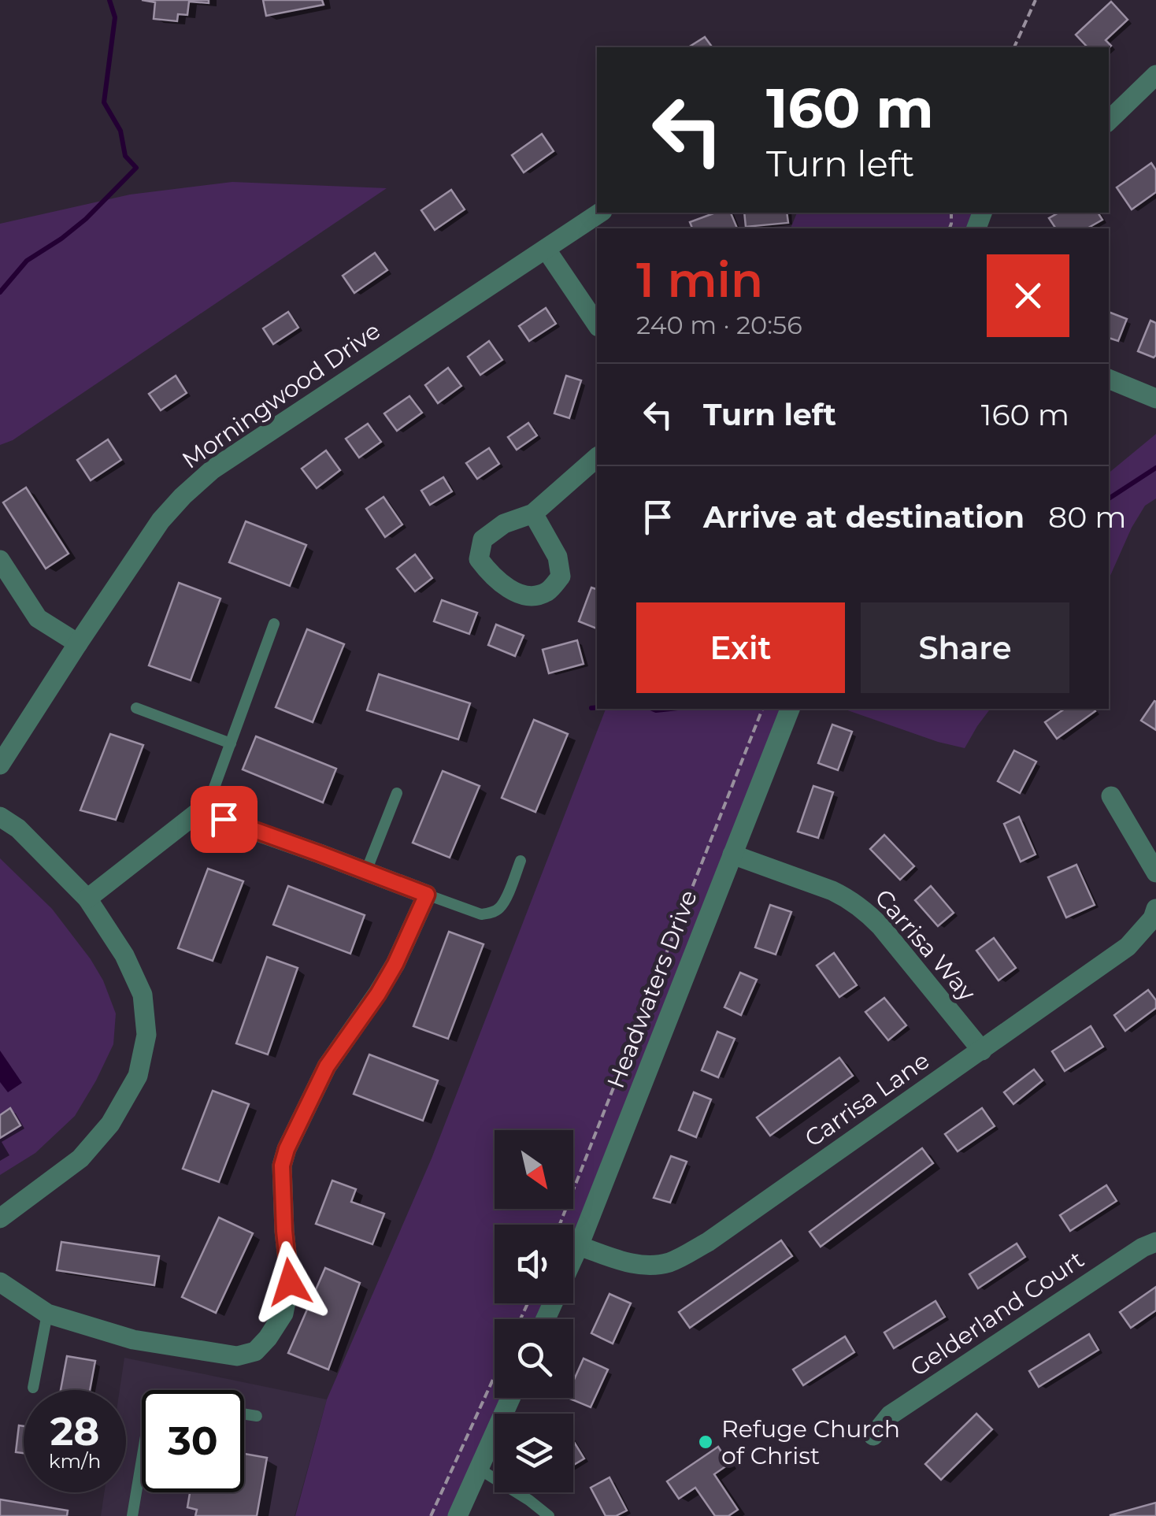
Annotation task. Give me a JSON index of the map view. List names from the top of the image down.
{
  "streets": {
    "street": [
      "Morningwood Drive",
      "Carrisa Way",
      "Headwaters Drive",
      "Carrisa Lane",
      "Gelderland Court"
    ]
  },
  "crossings": [
    ["Carrisa Way", "Headwaters Drive"],
    ["Carrisa Way", "Carrisa Lane"],
    ["Headwaters Drive", "Carrisa Lane"]
  ],
  "places": ["Refuge Church of Christ"],
  "north": "bottom right",
  "page": {
    "turn": ["160 m", "Turn left"],
    "heading": ["1 min", "240 m · 20:56"],
    "list": [
      {
        "name": "Turn left",
        "value": "160 m"
      },
      {
        "name": "Arrive at destination",
        "value": "80 m"
      }
    ],
    "buttons": ["Exit", "Share"],
    "speed": "28 km/h",
    "limit": "30"
  }
}
